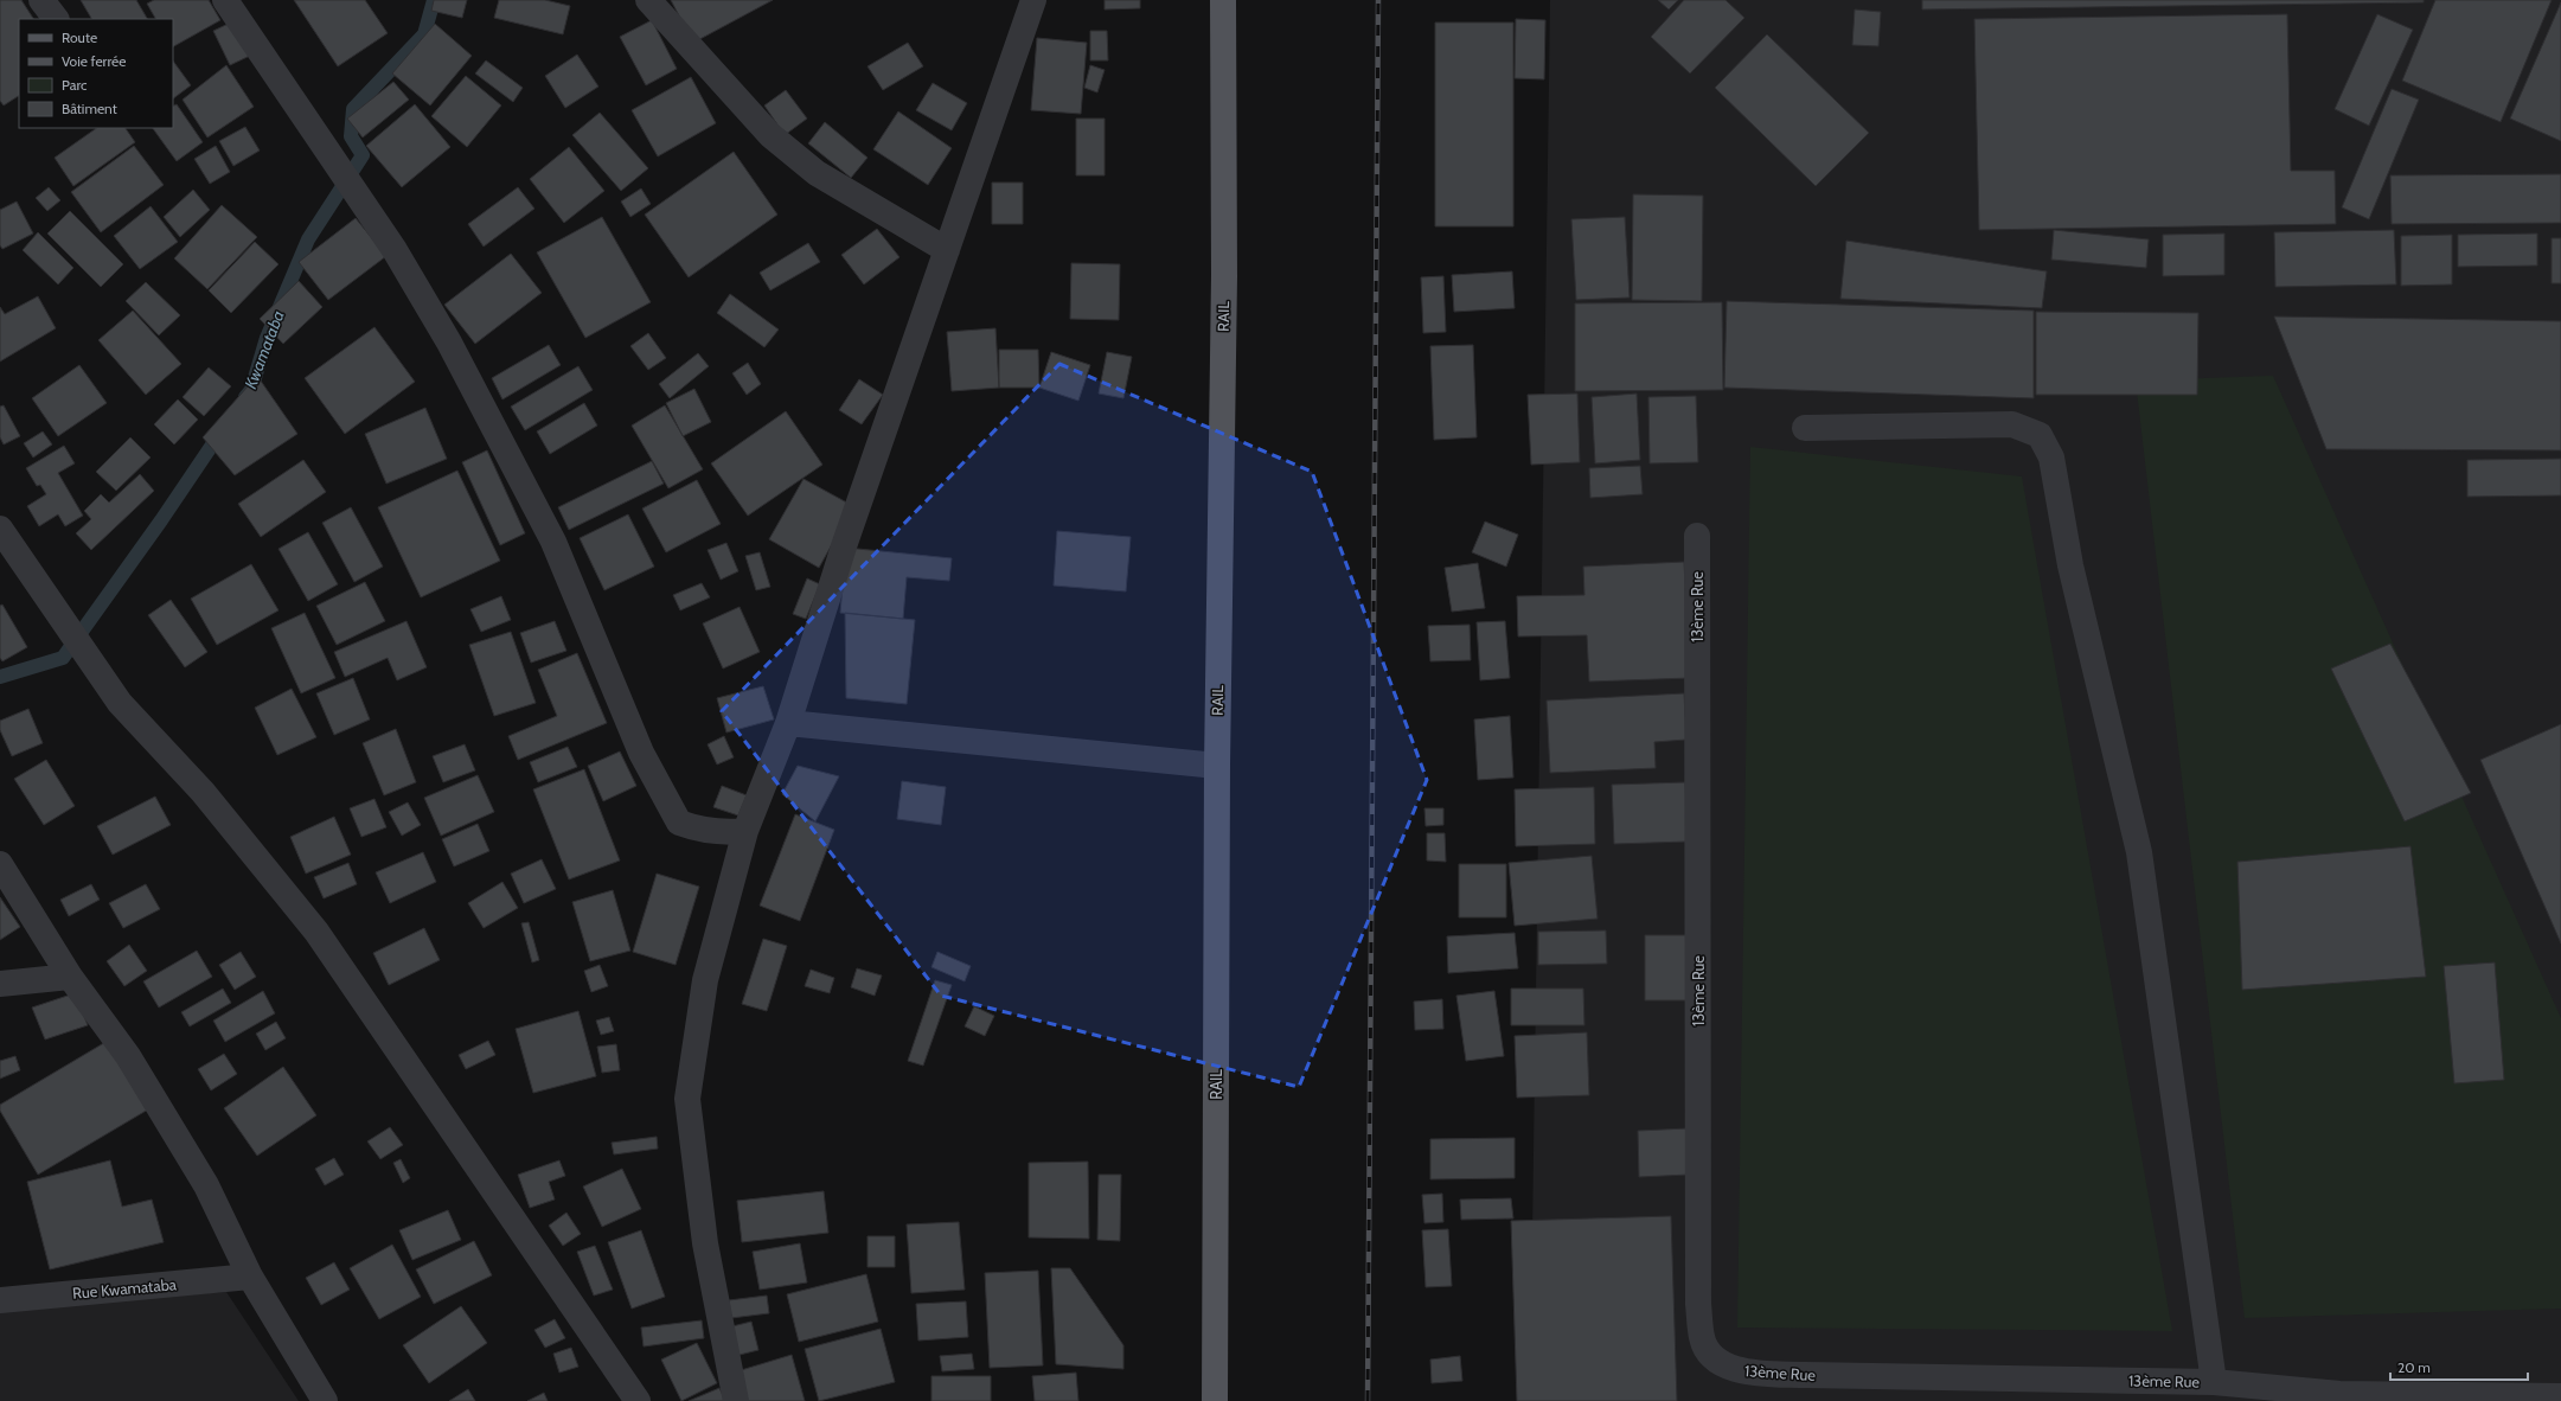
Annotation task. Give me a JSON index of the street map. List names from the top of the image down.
{
  "streets": {
    "main road": ["RAIL"],
    "street": ["13ème Rue", "Rue Kwamataba"]
  },
  "water": ["Kwamataba"],
  "legend": [
    "Route",
    "Voie ferrée",
    "Parc",
    "Bâtiment"
  ],
  "scale_bar": "20 m"
}
